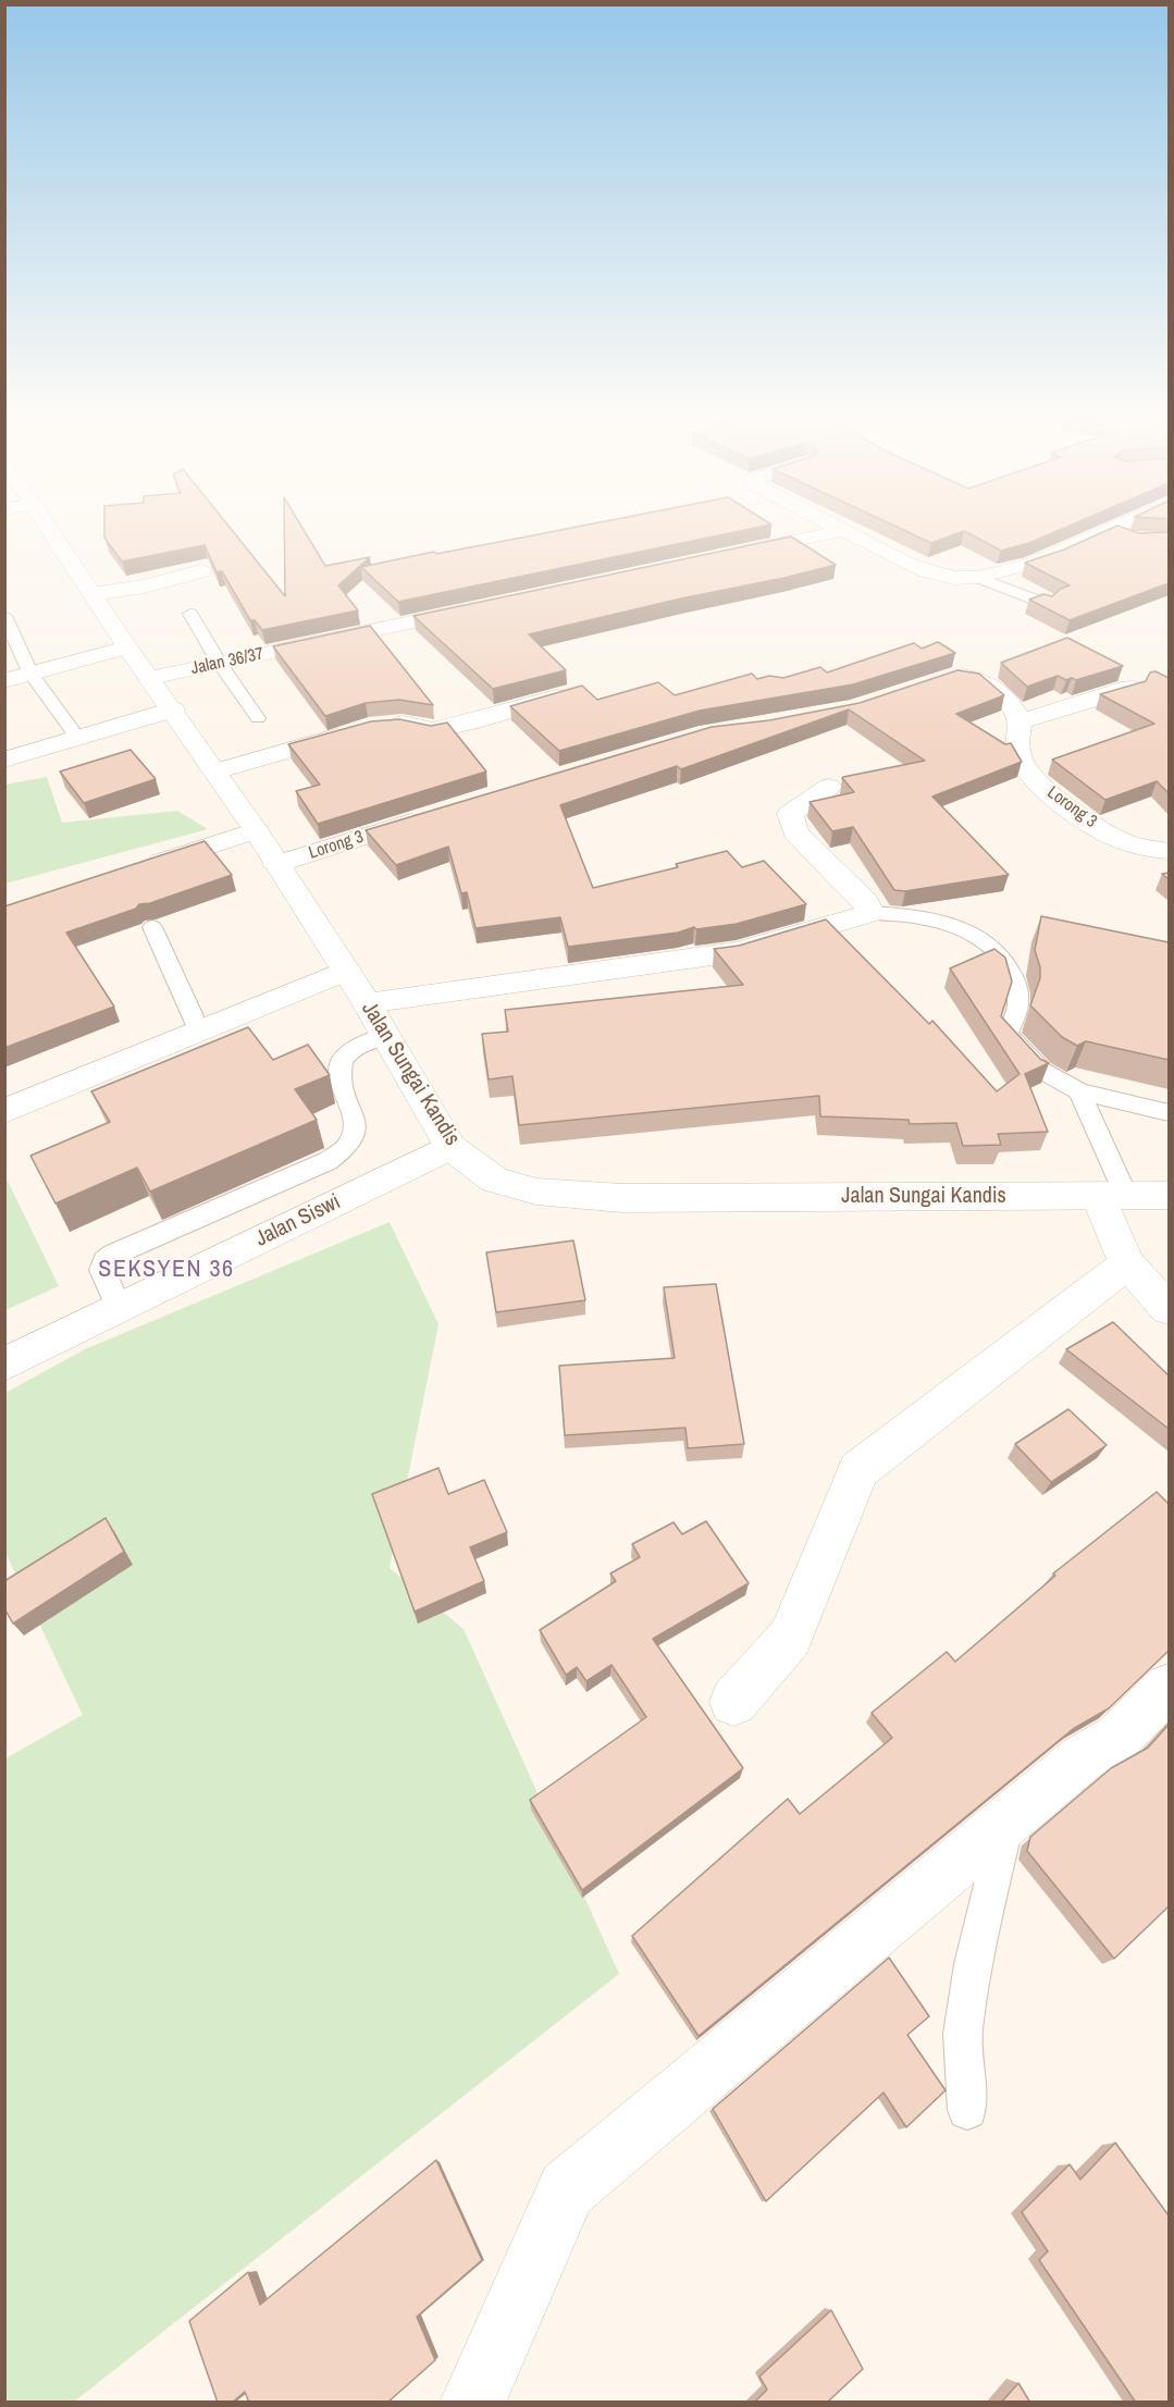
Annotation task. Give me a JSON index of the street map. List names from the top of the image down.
{
  "streets": {
    "street": [
      "Jalan 36/37",
      "Lorong 3",
      "Jalan Sungai Kandis",
      "Jalan Siswi"
    ]
  },
  "crossings": [
    ["Jalan 36/37", "Jalan Sungai Kandis"],
    ["Lorong 3", "Jalan Sungai Kandis"],
    ["Jalan Sungai Kandis", "Jalan Siswi"]
  ],
  "districts": ["SEKSYEN 36"]
}
